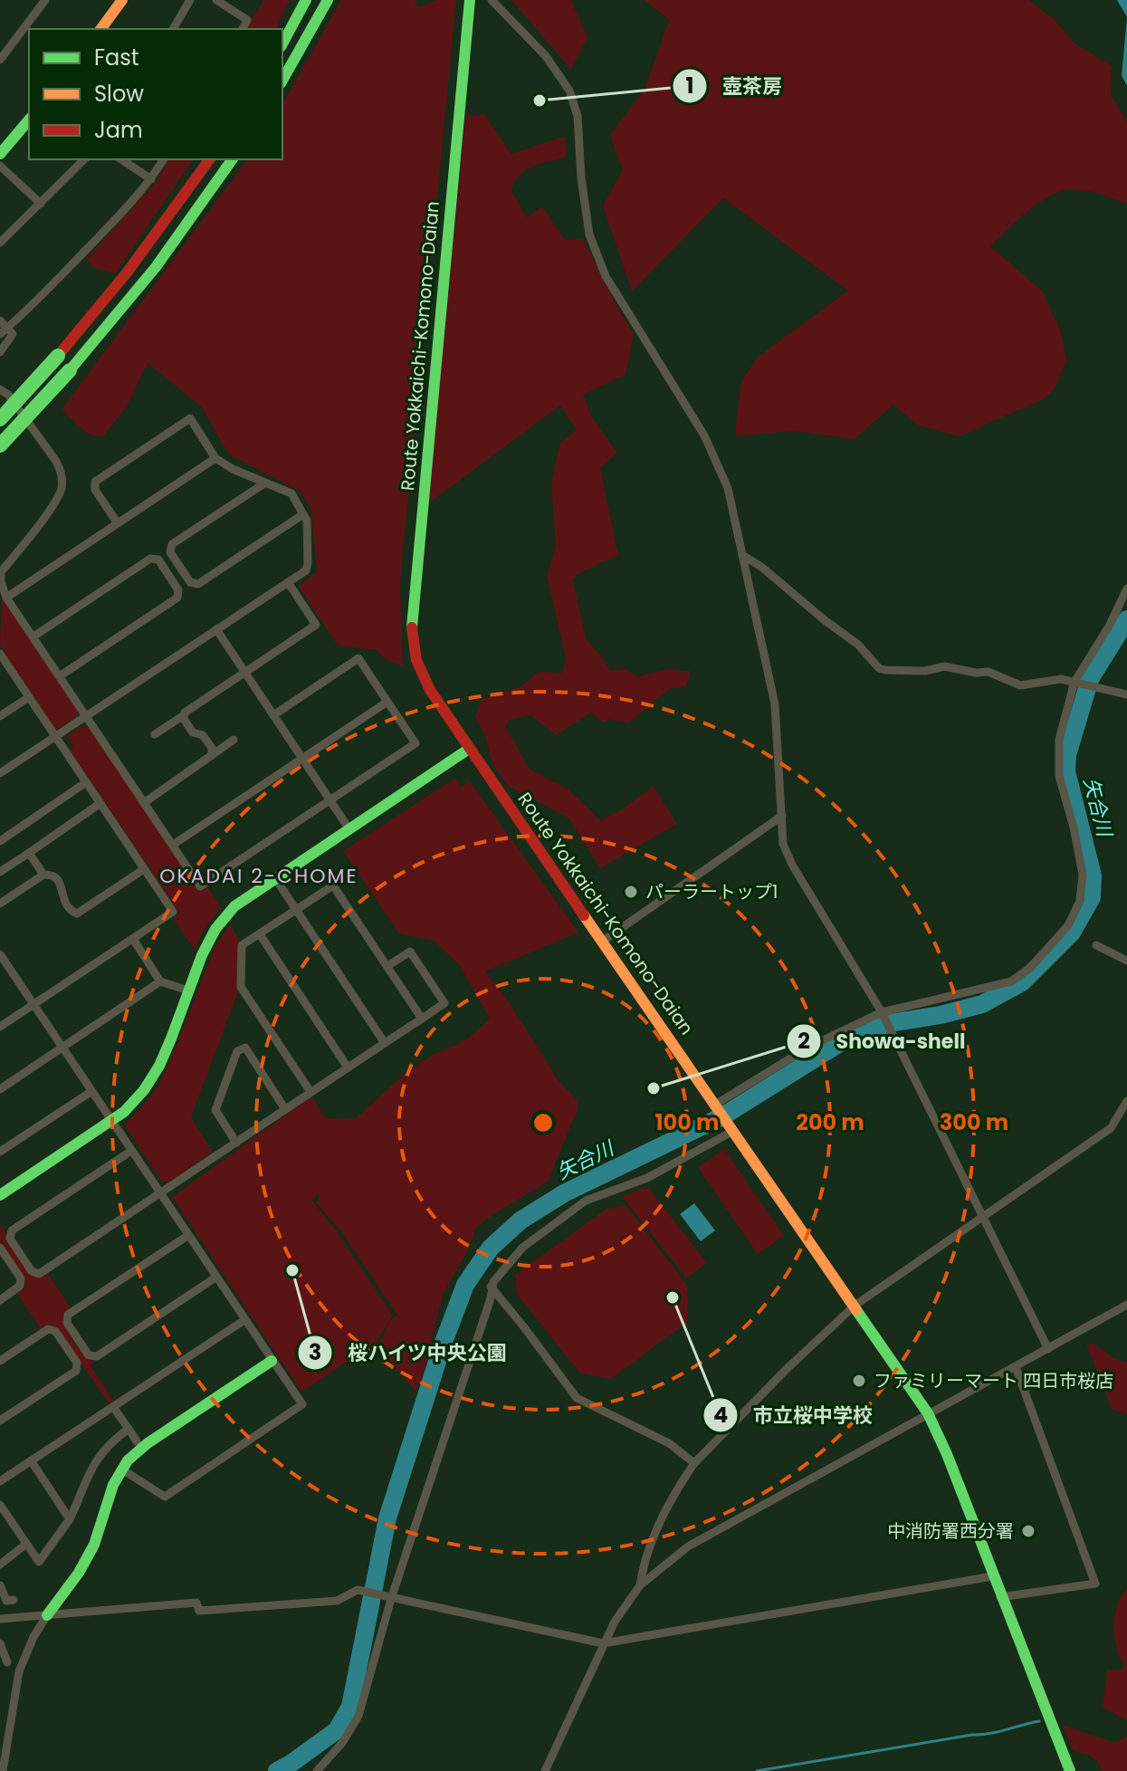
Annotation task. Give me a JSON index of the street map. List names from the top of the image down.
{
  "streets": {
    "main road": ["Route Yokkaichi-Komono-Daian"]
  },
  "districts": ["OKADAI 2-CHOME"],
  "water": ["矢合川"],
  "places": [
    "壺茶房",
    "パーラートップ1",
    "Showa-shell",
    "桜ハイツ中央公園",
    "市立桜中学校",
    "ファミリーマート 四日市桜店",
    "中消防署西分署"
  ],
  "legend": ["Fast", "Slow", "Jam"],
  "rings": ["100 m", "200 m", "300 m"]
}
